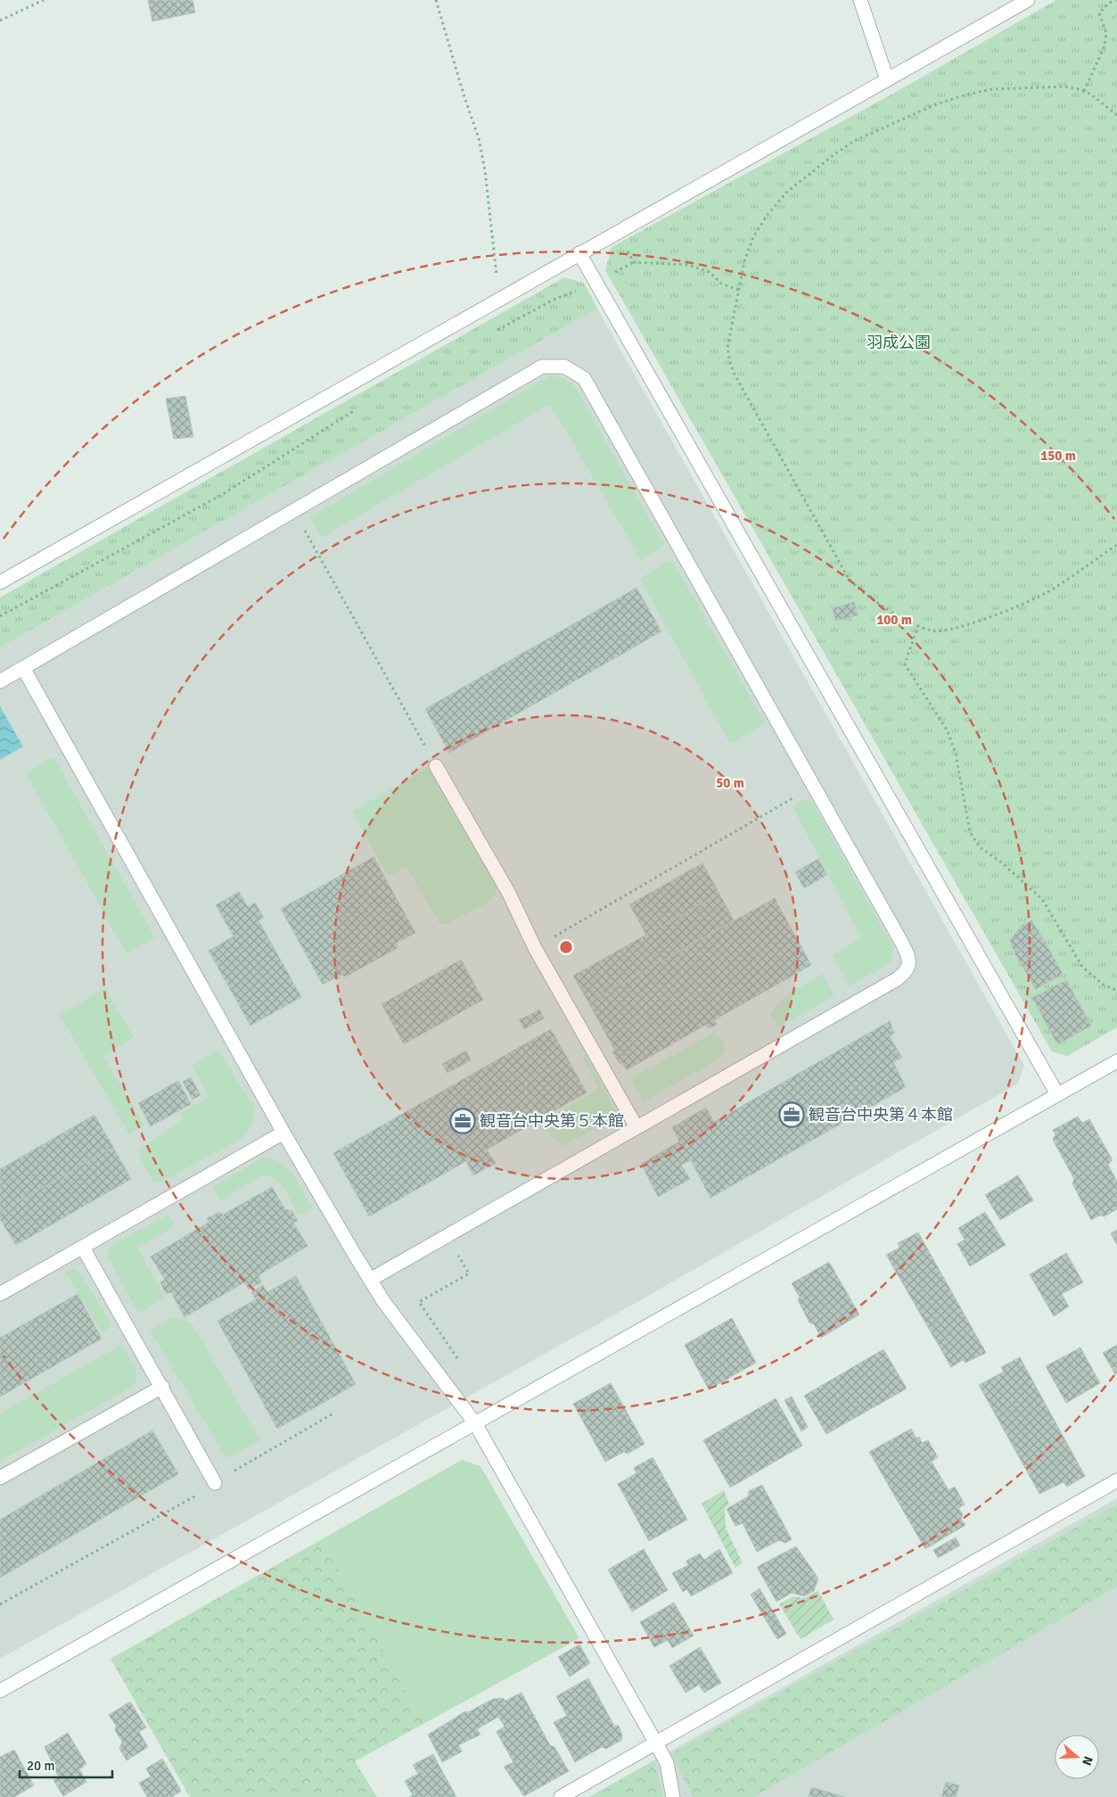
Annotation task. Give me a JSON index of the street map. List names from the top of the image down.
{
  "parks": ["羽成公園"],
  "places": {
    "office": ["観音台中央第４本館", "観音台中央第５本館"]
  },
  "scale_bar": "20 m",
  "north": "right",
  "rings": ["150 m", "100 m", "50 m"]
}
